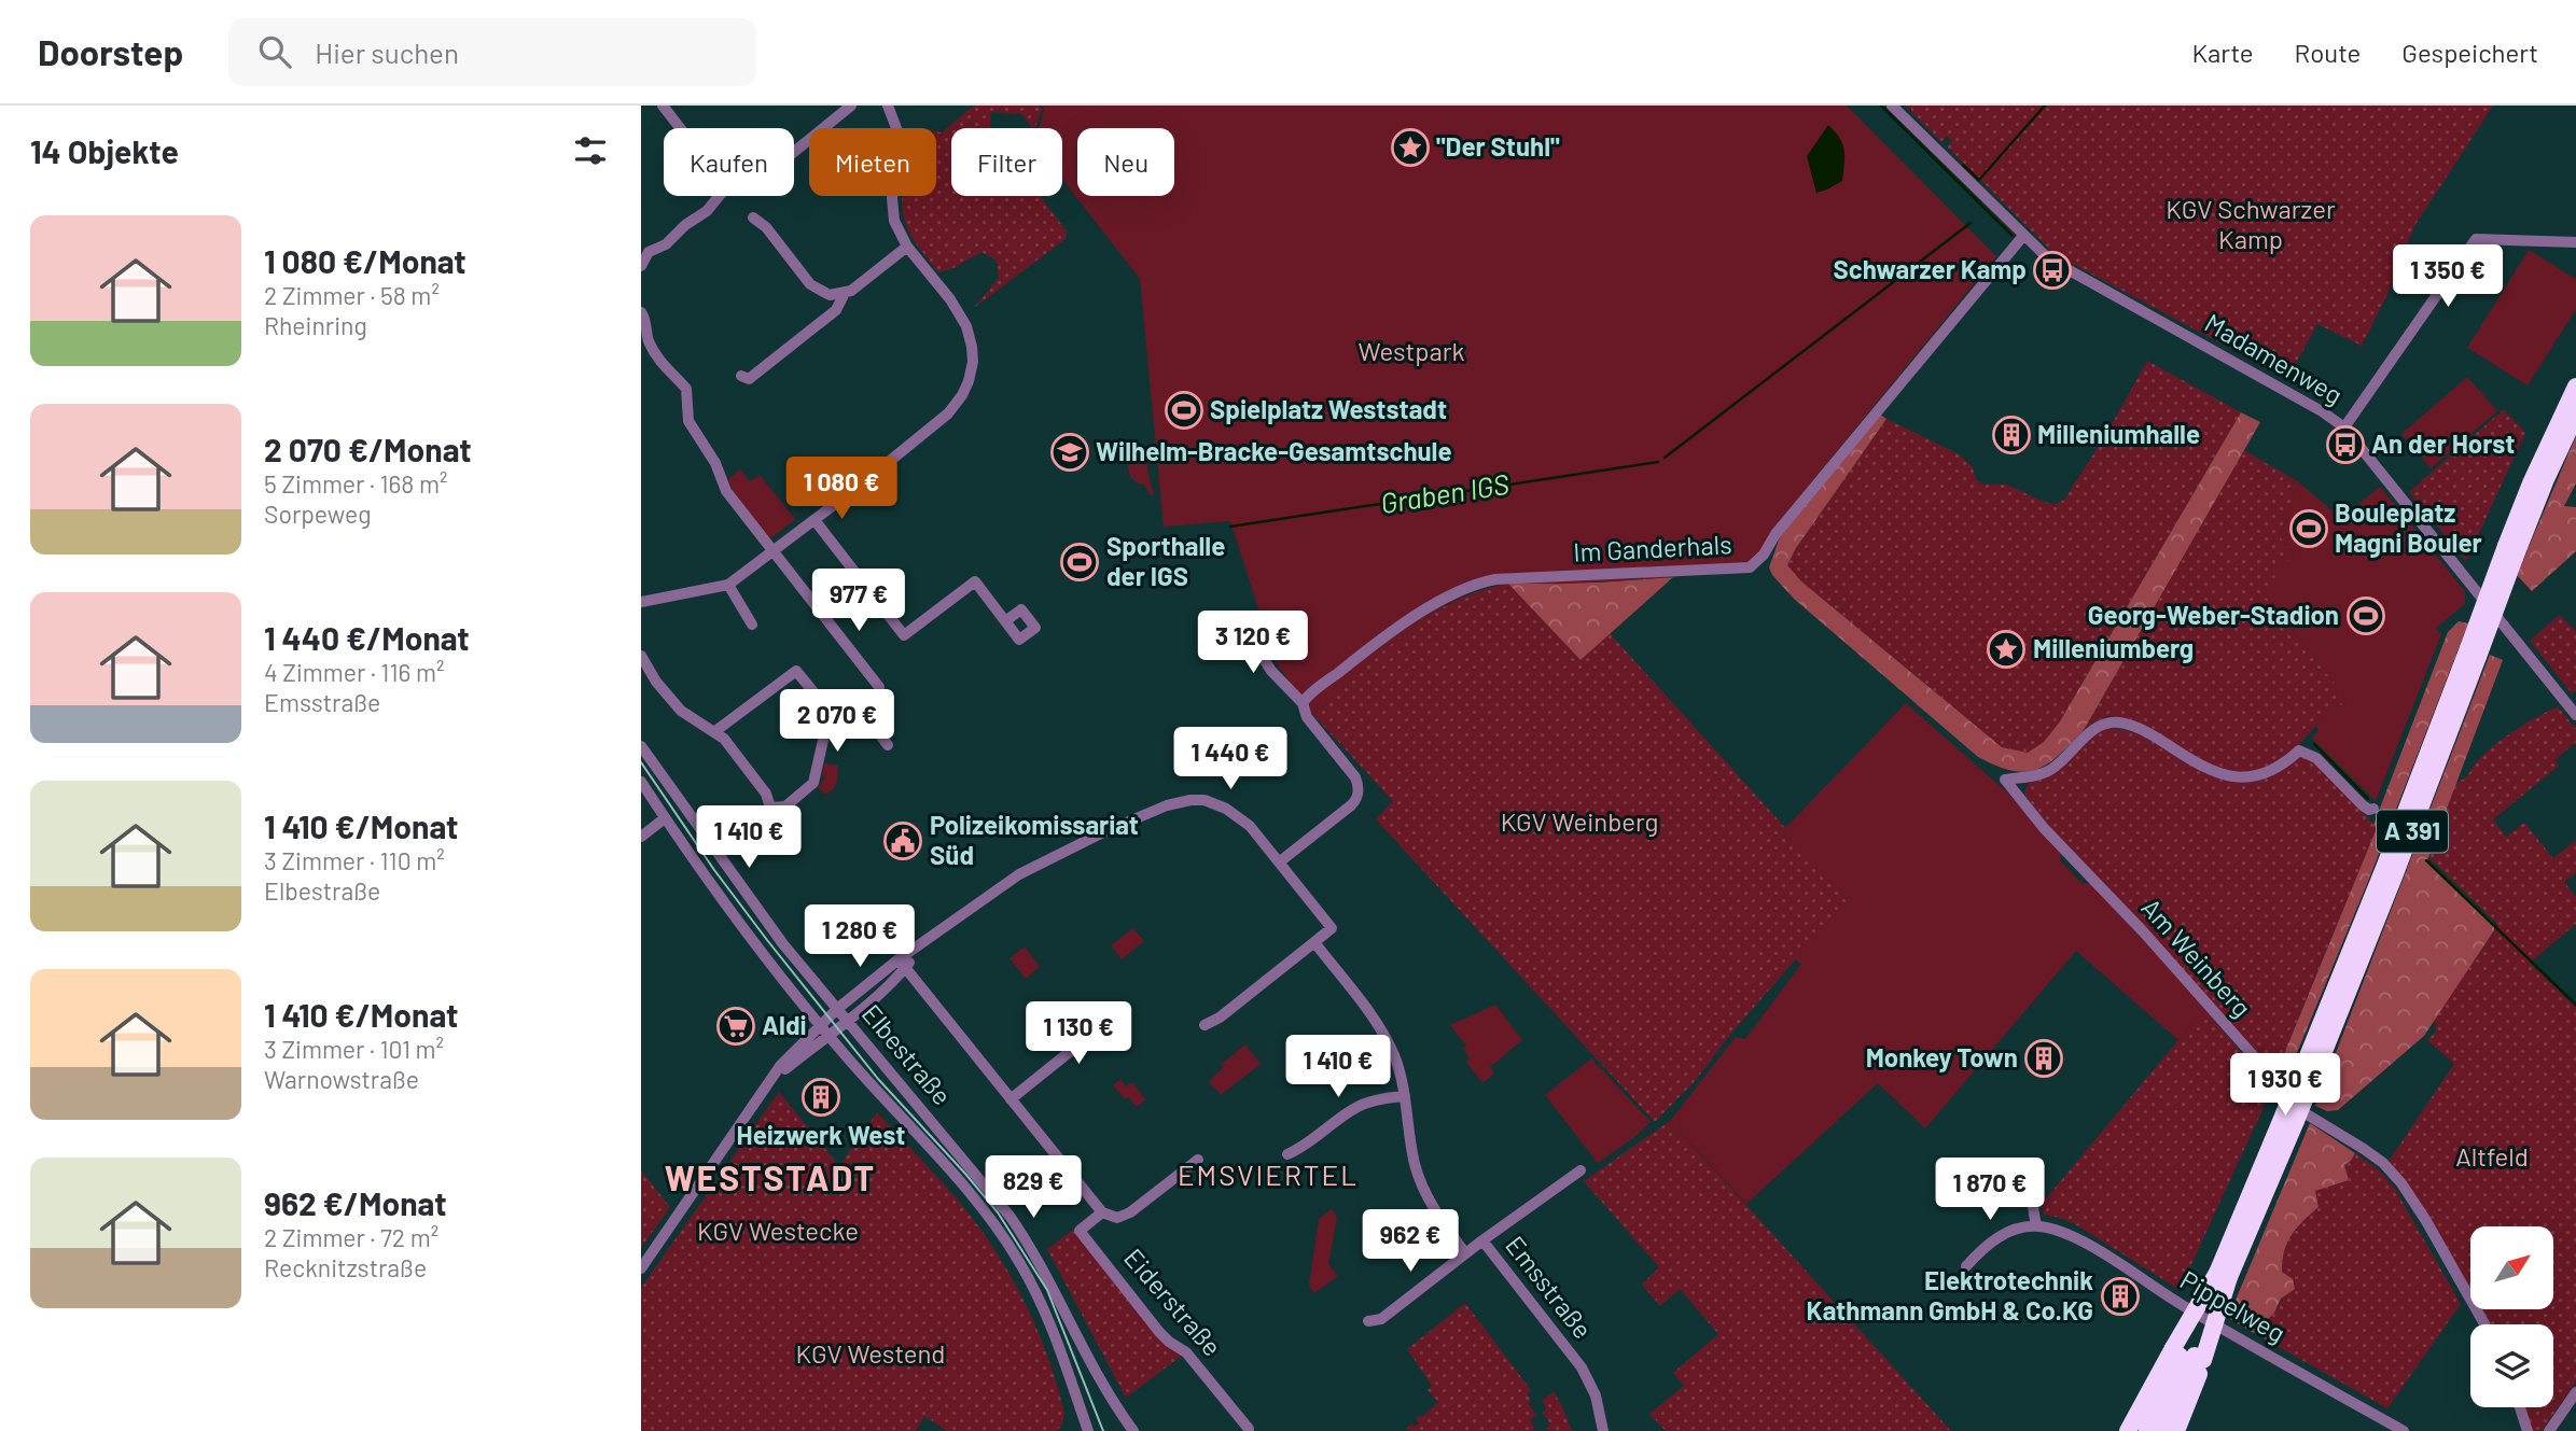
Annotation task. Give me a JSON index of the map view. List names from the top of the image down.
{
  "streets": {
    "highway": ["A 391"],
    "street": [
      "Madamenweg",
      "Im Ganderhals",
      "Am Weinberg",
      "Elbestraße",
      "Emsstraße",
      "Eiderstraße",
      "Pippelweg"
    ]
  },
  "crossings": [
    ["Madamenweg", "Im Ganderhals"]
  ],
  "districts": ["EMSVIERTEL", "WESTSTADT"],
  "water": ["Graben IGS"],
  "parks": [
    "KGV Schwarzer Kamp",
    "Westpark",
    "KGV Weinberg",
    "Altfeld",
    "KGV Westecke",
    "KGV Westend"
  ],
  "places": {
    "place": ["\"Der Stuhl\"", "Milleniumberg"],
    "bus stop": ["Schwarzer Kamp", "An der Horst"],
    "sports": [
      "Spielplatz Weststadt",
      "Bouleplatz Magni Bouler",
      "Sporthalle der IGS",
      "Georg-Weber-Stadion"
    ],
    "building": [
      "Milleniumhalle",
      "Monkey Town",
      "Heizwerk West",
      "Elektrotechnik Kathmann GmbH & Co.KG"
    ],
    "school or university": ["Wilhelm-Bracke-Gesamtschule"],
    "public building": ["Polizeikomissariat Süd"],
    "supermarket": ["Aldi"]
  },
  "north": "top right",
  "page": {
    "header": "Doorstep",
    "search": "Hier suchen",
    "nav": ["Karte", "Route", "Gespeichert"],
    "heading": "14 Objekte",
    "chip": [
      "Kaufen",
      "Mieten",
      "Filter",
      "Neu"
    ],
    "list": [
      {
        "name": "1 080 €/Monat",
        "note": "2 Zimmer · 58 m² · Rheinring"
      },
      {
        "name": "2 070 €/Monat",
        "note": "5 Zimmer · 168 m² · Sorpeweg"
      },
      {
        "name": "1 440 €/Monat",
        "note": "4 Zimmer · 116 m² · Emsstraße"
      },
      {
        "name": "1 410 €/Monat",
        "note": "3 Zimmer · 110 m² · Elbestraße"
      },
      {
        "name": "1 410 €/Monat",
        "note": "3 Zimmer · 101 m² · Warnowstraße"
      },
      {
        "name": "962 €/Monat",
        "note": "2 Zimmer · 72 m² · Recknitzstraße"
      }
    ],
    "price": [
      "1 350 €",
      "1 080 €",
      "977 €",
      "3 120 €",
      "2 070 €",
      "1 440 €",
      "1 410 €",
      "1 280 €",
      "1 130 €",
      "1 410 €",
      "1 930 €",
      "829 €",
      "1 870 €",
      "962 €"
    ]
  }
}
